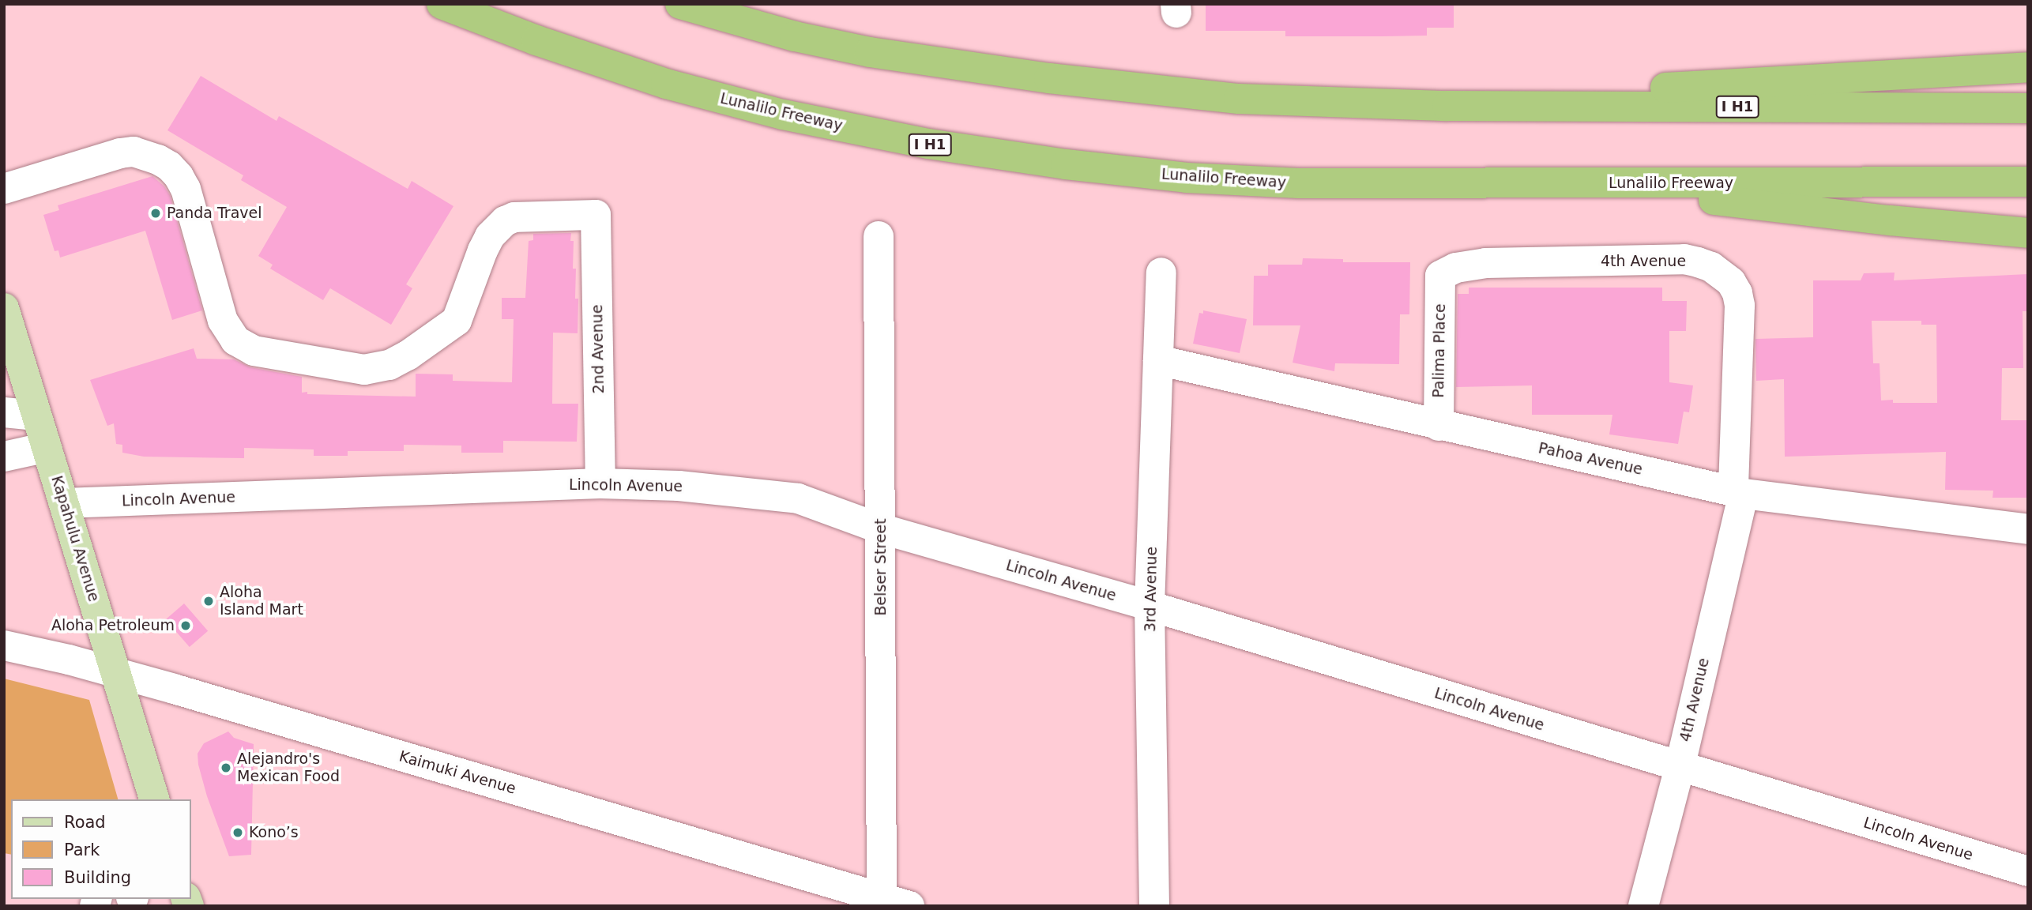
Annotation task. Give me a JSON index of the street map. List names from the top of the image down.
{
  "streets": {
    "highway": ["I H1", "Lunalilo Freeway"],
    "main road": ["Kapahulu Avenue"],
    "street": [
      "4th Avenue",
      "2nd Avenue",
      "Palima Place",
      "Pahoa Avenue",
      "Lincoln Avenue",
      "Belser Street",
      "3rd Avenue",
      "Kaimuki Avenue"
    ]
  },
  "crossings": [
    ["4th Avenue", "Palima Place"],
    ["4th Avenue", "Pahoa Avenue"],
    ["4th Avenue", "Lincoln Avenue"],
    ["2nd Avenue", "Lincoln Avenue"],
    ["Palima Place", "Pahoa Avenue"],
    ["Pahoa Avenue", "3rd Avenue"],
    ["Lincoln Avenue", "Kapahulu Avenue"],
    ["Lincoln Avenue", "Belser Street"],
    ["Lincoln Avenue", "3rd Avenue"],
    ["Kapahulu Avenue", "Kaimuki Avenue"],
    ["Belser Street", "Kaimuki Avenue"]
  ],
  "places": [
    "Panda Travel",
    "Aloha Island Mart",
    "Aloha Petroleum",
    "Alejandro's Mexican Food",
    "Kono’s"
  ],
  "legend": ["Road", "Park", "Building"]
}
